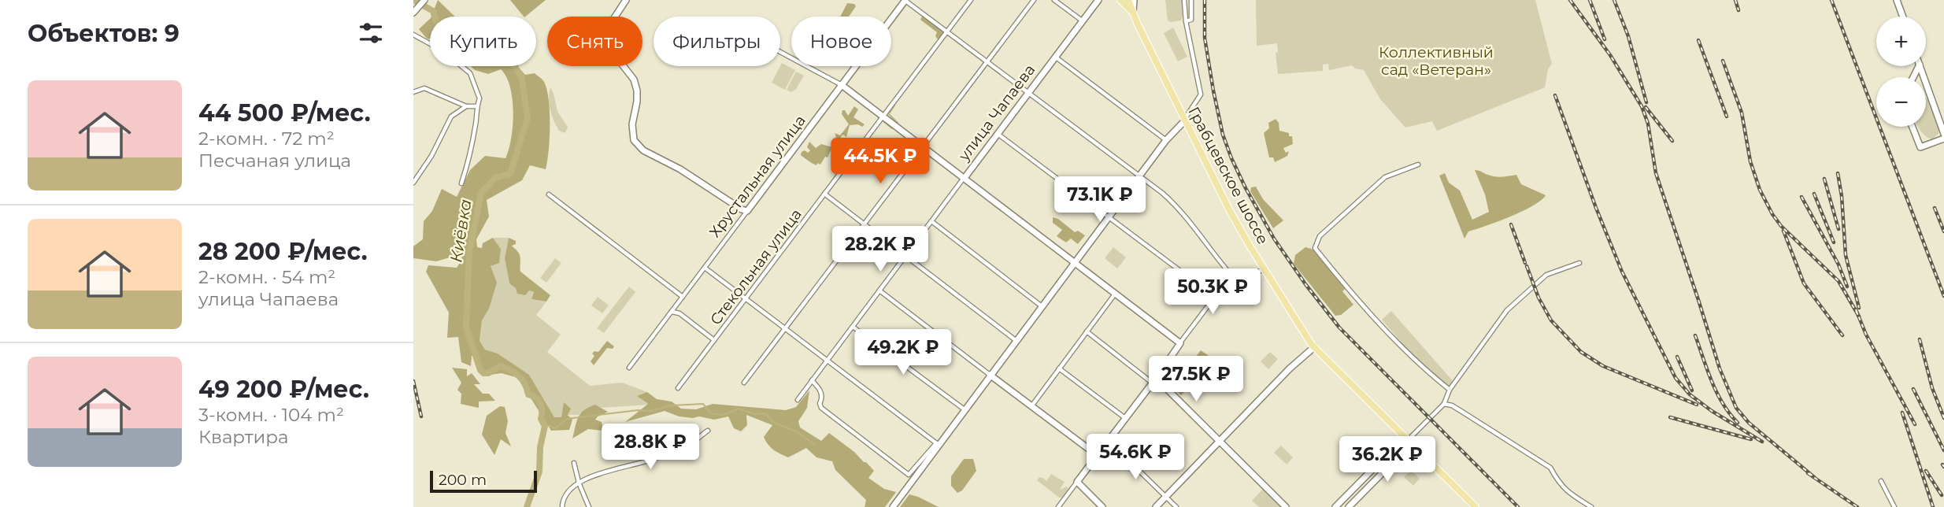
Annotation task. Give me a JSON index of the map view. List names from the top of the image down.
{
  "streets": {
    "main road": ["улица Чапаева", "Грабцевское шоссе", "Хрустальная улица"],
    "street": ["Стекольная улица"]
  },
  "water": ["Киёвка"],
  "parks": ["Коллективный сад «Ветеран»"],
  "scale_bar": "200 m",
  "page": {
    "heading": "Объектов: 9",
    "map_buttons": ["+", "−"],
    "chip": [
      "Купить",
      "Снять",
      "Фильтры",
      "Новое"
    ],
    "list": [
      {
        "name": "44 500 ₽/мес.",
        "note": "2-комн. · 72 m² · Песчаная улица"
      },
      {
        "name": "28 200 ₽/мес.",
        "note": "2-комн. · 54 m² · улица Чапаева"
      },
      {
        "name": "49 200 ₽/мес.",
        "note": "3-комн. · 104 m² · Квартира"
      }
    ],
    "price": [
      "44.5K ₽",
      "73.1K ₽",
      "28.2K ₽",
      "50.3K ₽",
      "49.2K ₽",
      "27.5K ₽",
      "28.8K ₽",
      "54.6K ₽",
      "36.2K ₽"
    ],
    "scale": "200 m"
  }
}
